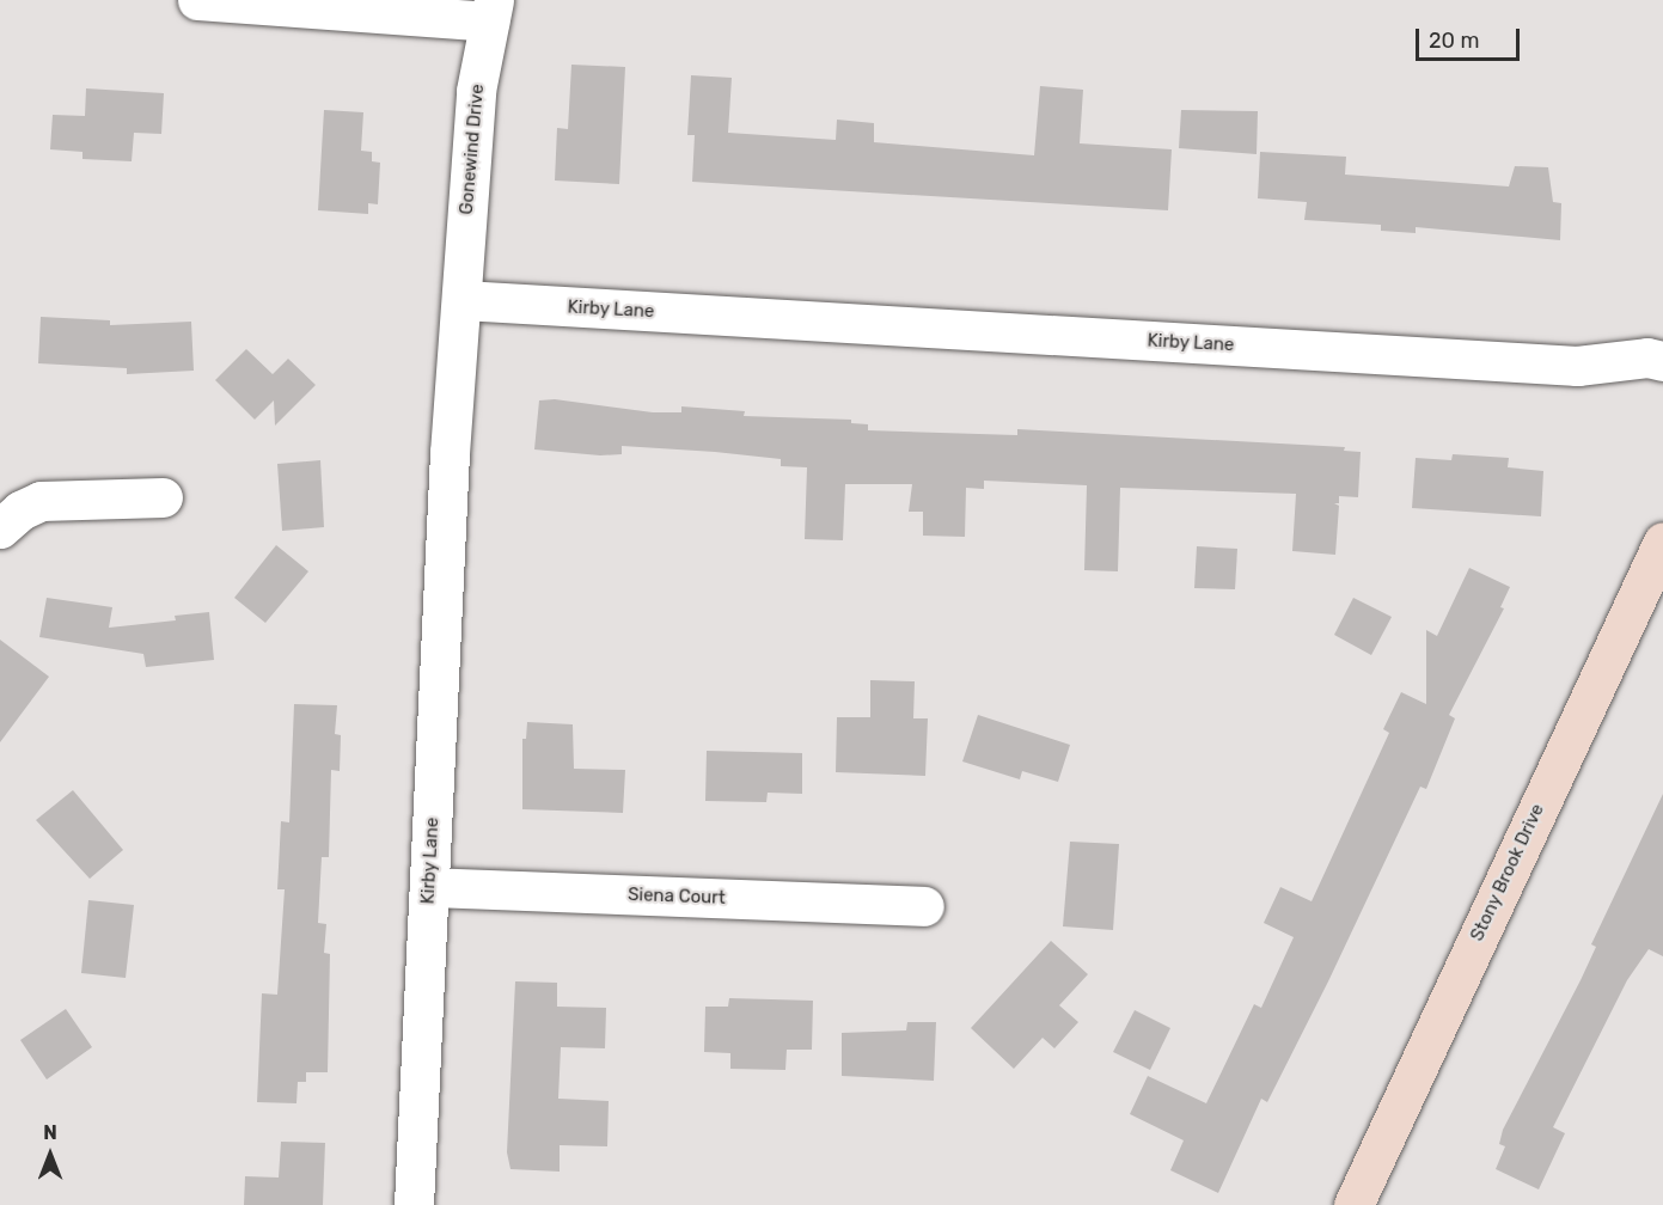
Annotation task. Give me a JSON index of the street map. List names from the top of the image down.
{
  "streets": {
    "street": [
      "Gonewind Drive",
      "Kirby Lane",
      "Stony Brook Drive",
      "Siena Court"
    ]
  },
  "crossings": [
    ["Gonewind Drive", "Kirby Lane"],
    ["Kirby Lane", "Siena Court"]
  ],
  "scale_bar": "20 m",
  "north": "top"
}
